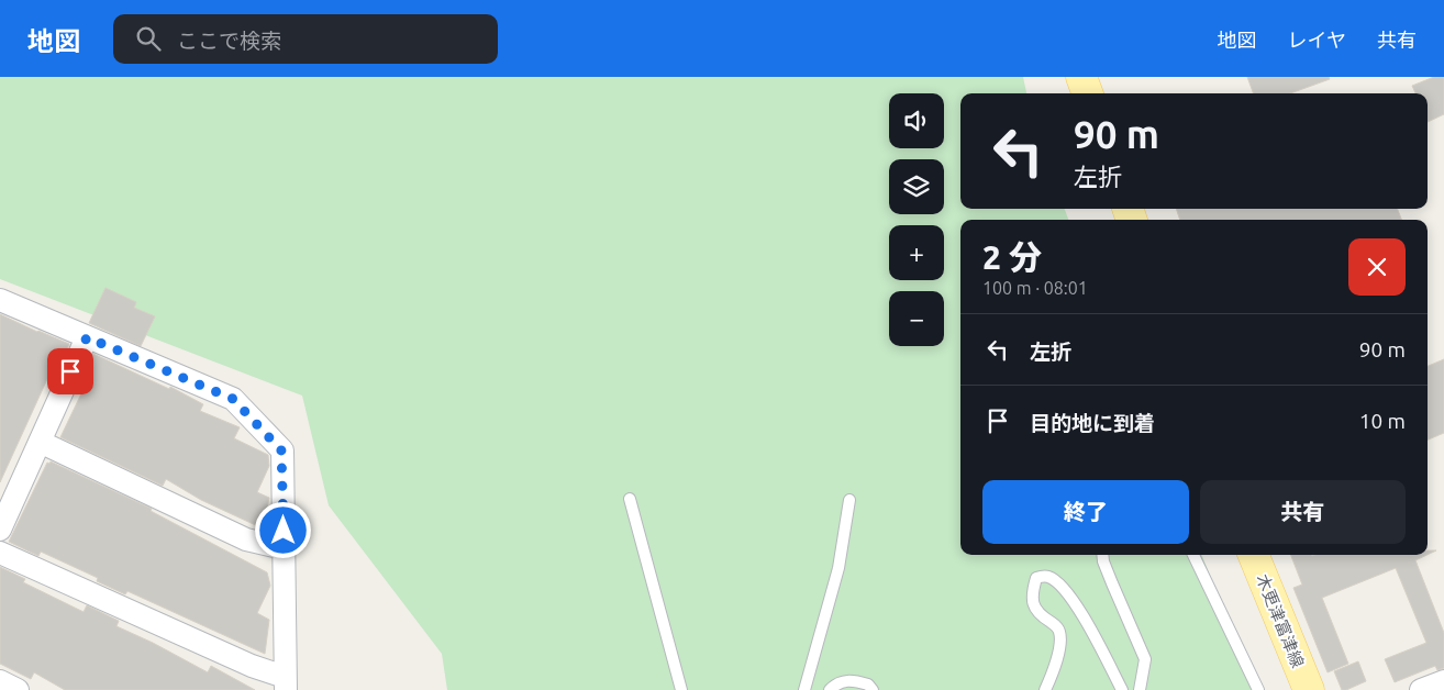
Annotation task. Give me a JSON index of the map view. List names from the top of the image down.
{
  "streets": {
    "main road": ["木更津富津線"]
  },
  "page": {
    "header": "地図",
    "search": "ここで検索",
    "nav": ["地図", "レイヤ", "共有"],
    "map_buttons": ["+", "−"],
    "turn": ["90 m", "左折"],
    "heading": ["2 分", "100 m · 08:01"],
    "list": [
      {
        "name": "左折",
        "value": "90 m"
      },
      {
        "name": "目的地に到着",
        "value": "10 m"
      }
    ],
    "buttons": ["終了", "共有"]
  }
}
